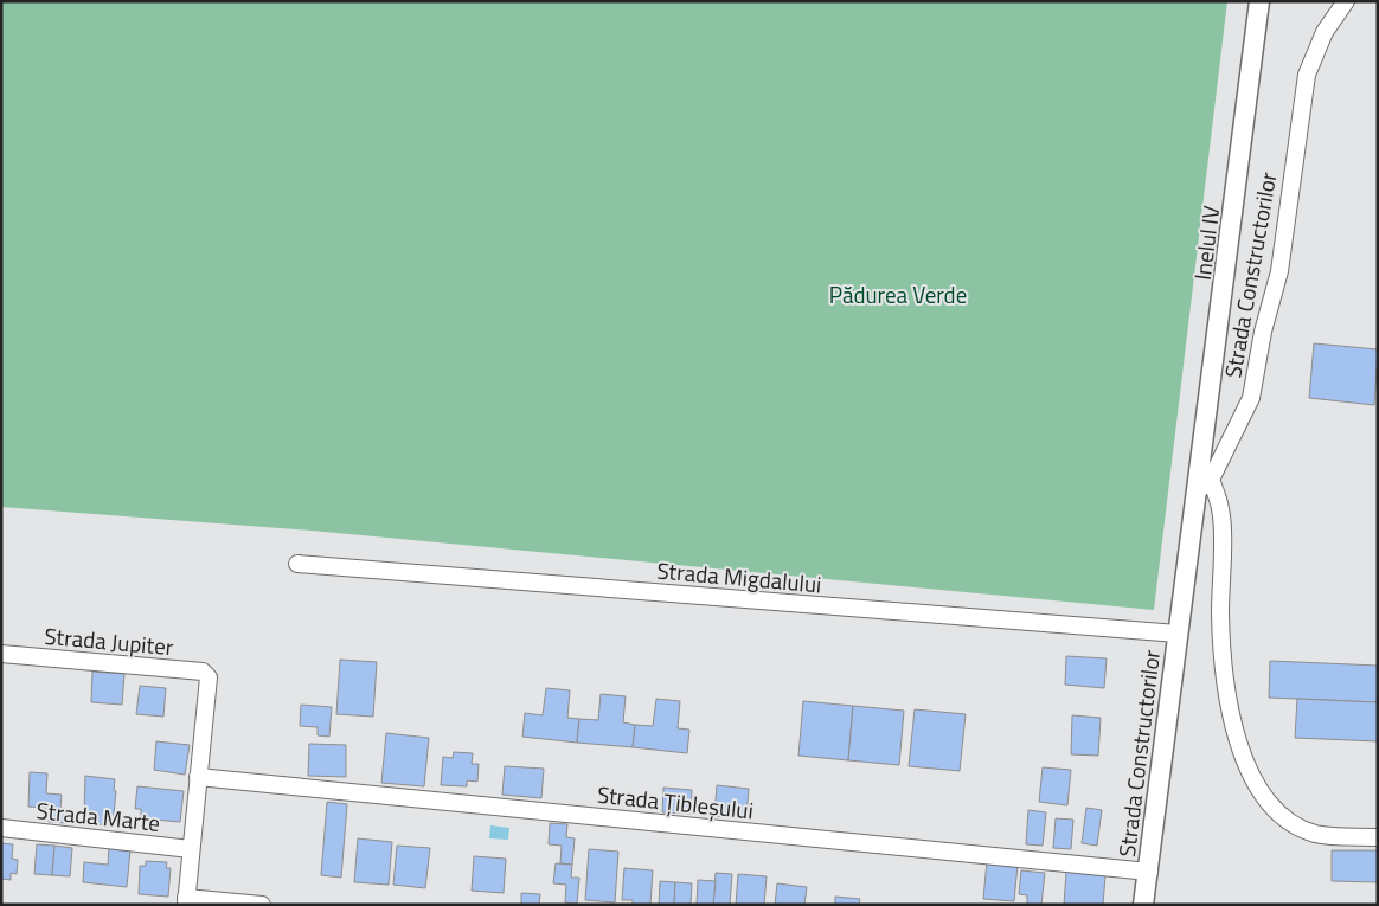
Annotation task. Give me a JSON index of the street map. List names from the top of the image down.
{
  "streets": {
    "main road": ["Inelul IV", "Strada Constructorilor"],
    "street": [
      "Strada Migdalului",
      "Strada Jupiter",
      "Strada Țibleșului",
      "Strada Marte"
    ]
  },
  "crossings": [
    ["Inelul IV", "Strada Constructorilor"],
    ["Strada Constructorilor", "Strada Migdalului"],
    ["Strada Constructorilor", "Strada Țibleșului"],
    ["Strada Jupiter", "Strada Țibleșului"]
  ],
  "parks": ["Pădurea Verde"]
}
